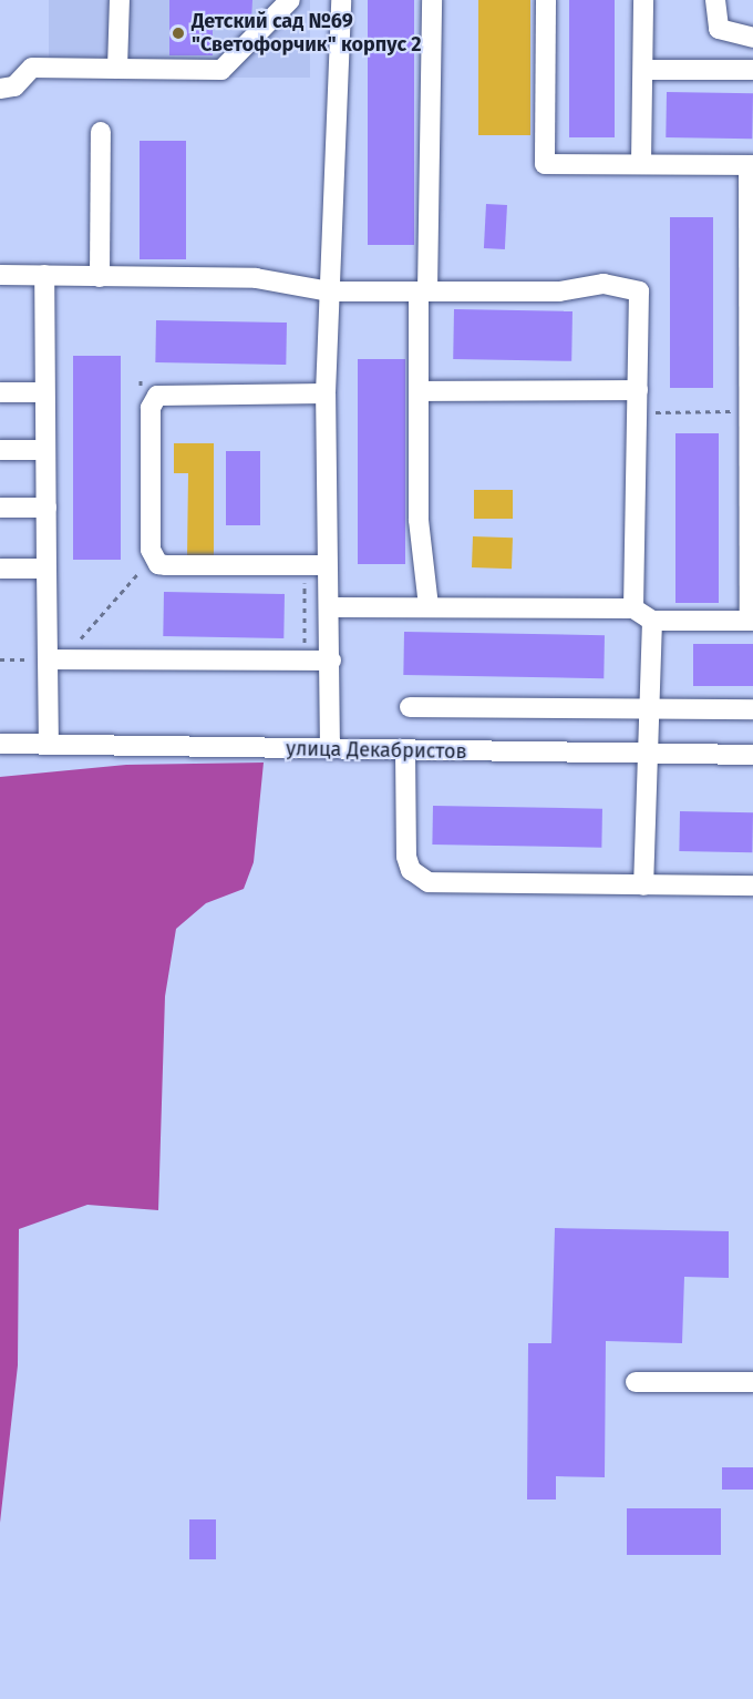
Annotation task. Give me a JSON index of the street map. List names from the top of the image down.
{
  "streets": {
    "street": ["улица Декабристов"]
  },
  "places": ["Детский сад №69 \"Светофорчик\" корпус 2"]
}
